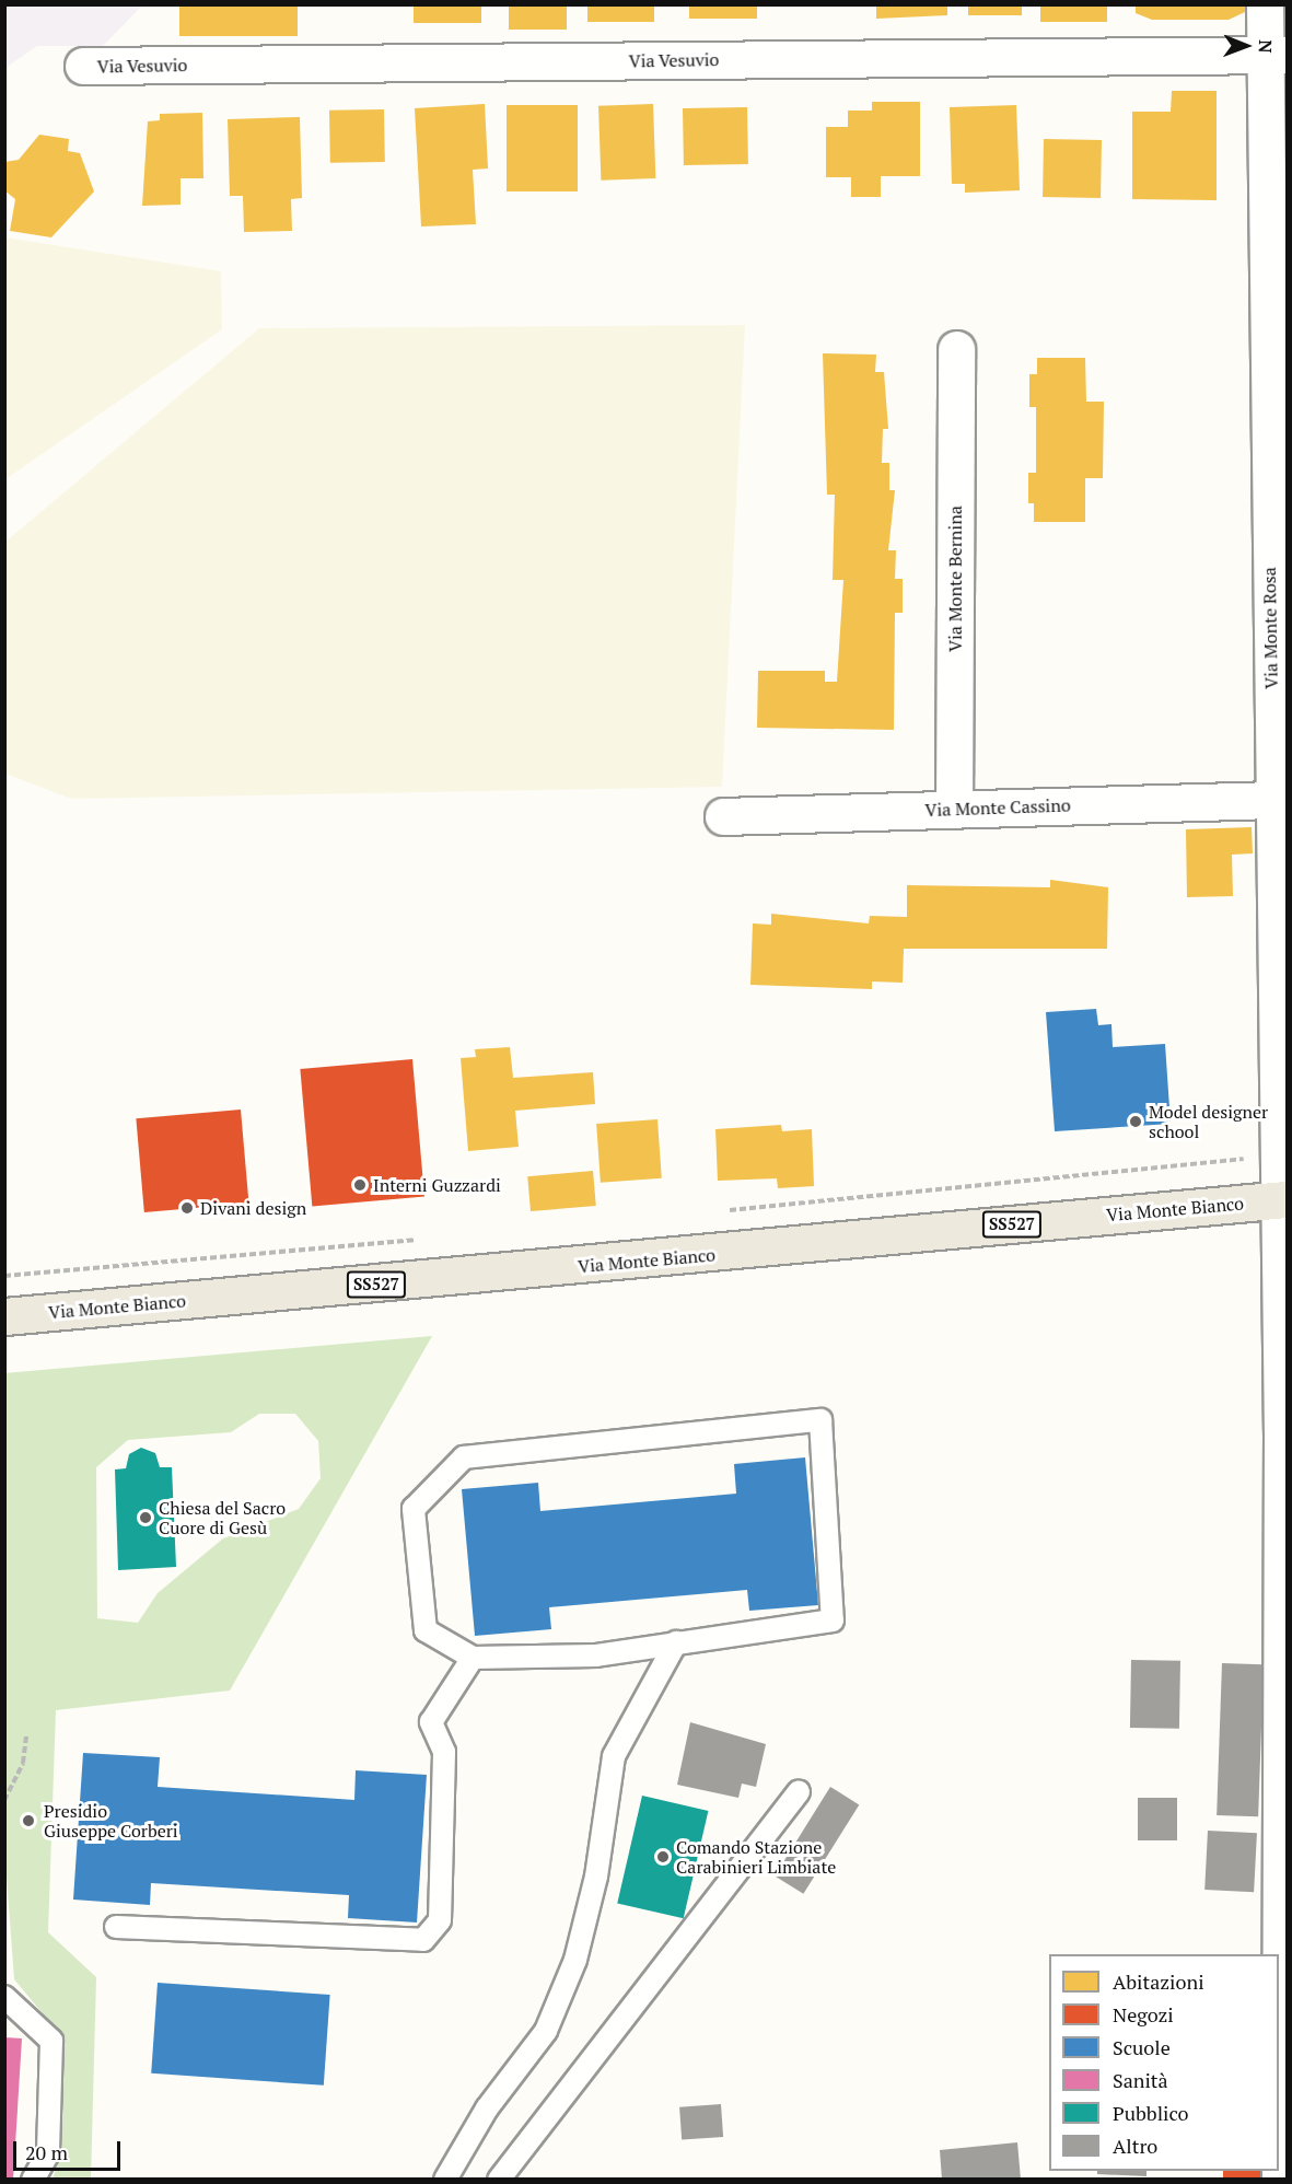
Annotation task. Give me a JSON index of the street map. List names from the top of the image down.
{
  "streets": {
    "main road": ["Via Monte Bianco", "SS527"],
    "street": [
      "Via Vesuvio",
      "Via Monte Bernina",
      "Via Monte Rosa",
      "Via Monte Cassino"
    ]
  },
  "crossings": [
    ["Via Vesuvio", "Via Monte Rosa"],
    ["Via Monte Bernina", "Via Monte Cassino"],
    ["Via Monte Rosa", "Via Monte Cassino"],
    ["Via Monte Rosa", "Via Monte Bianco"]
  ],
  "places": [
    "Model designer school",
    "Interni Guzzardi",
    "Divani design",
    "Chiesa del Sacro Cuore di Gesù",
    "Presidio Giuseppe Corberi",
    "Comando Stazione Carabinieri Limbiate"
  ],
  "legend": [
    "Abitazioni",
    "Negozi",
    "Scuole",
    "Sanità",
    "Pubblico",
    "Altro"
  ],
  "scale_bar": "20 m",
  "north": "right"
}
